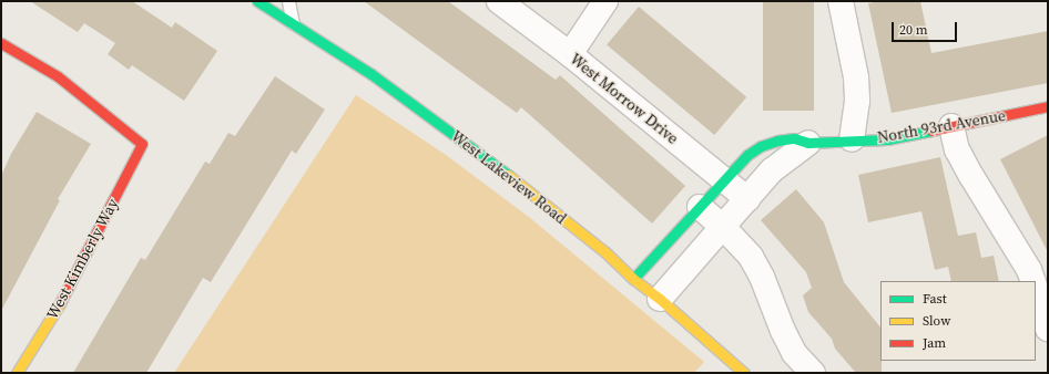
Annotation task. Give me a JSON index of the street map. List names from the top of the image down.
{
  "streets": {
    "street": [
      "West Morrow Drive",
      "North 93rd Avenue",
      "West Lakeview Road",
      "West Kimberly Way"
    ]
  },
  "crossings": [
    ["West Morrow Drive", "North 93rd Avenue"],
    ["North 93rd Avenue", "West Lakeview Road"]
  ],
  "legend": ["Fast", "Slow", "Jam"],
  "scale_bar": "20 m"
}
